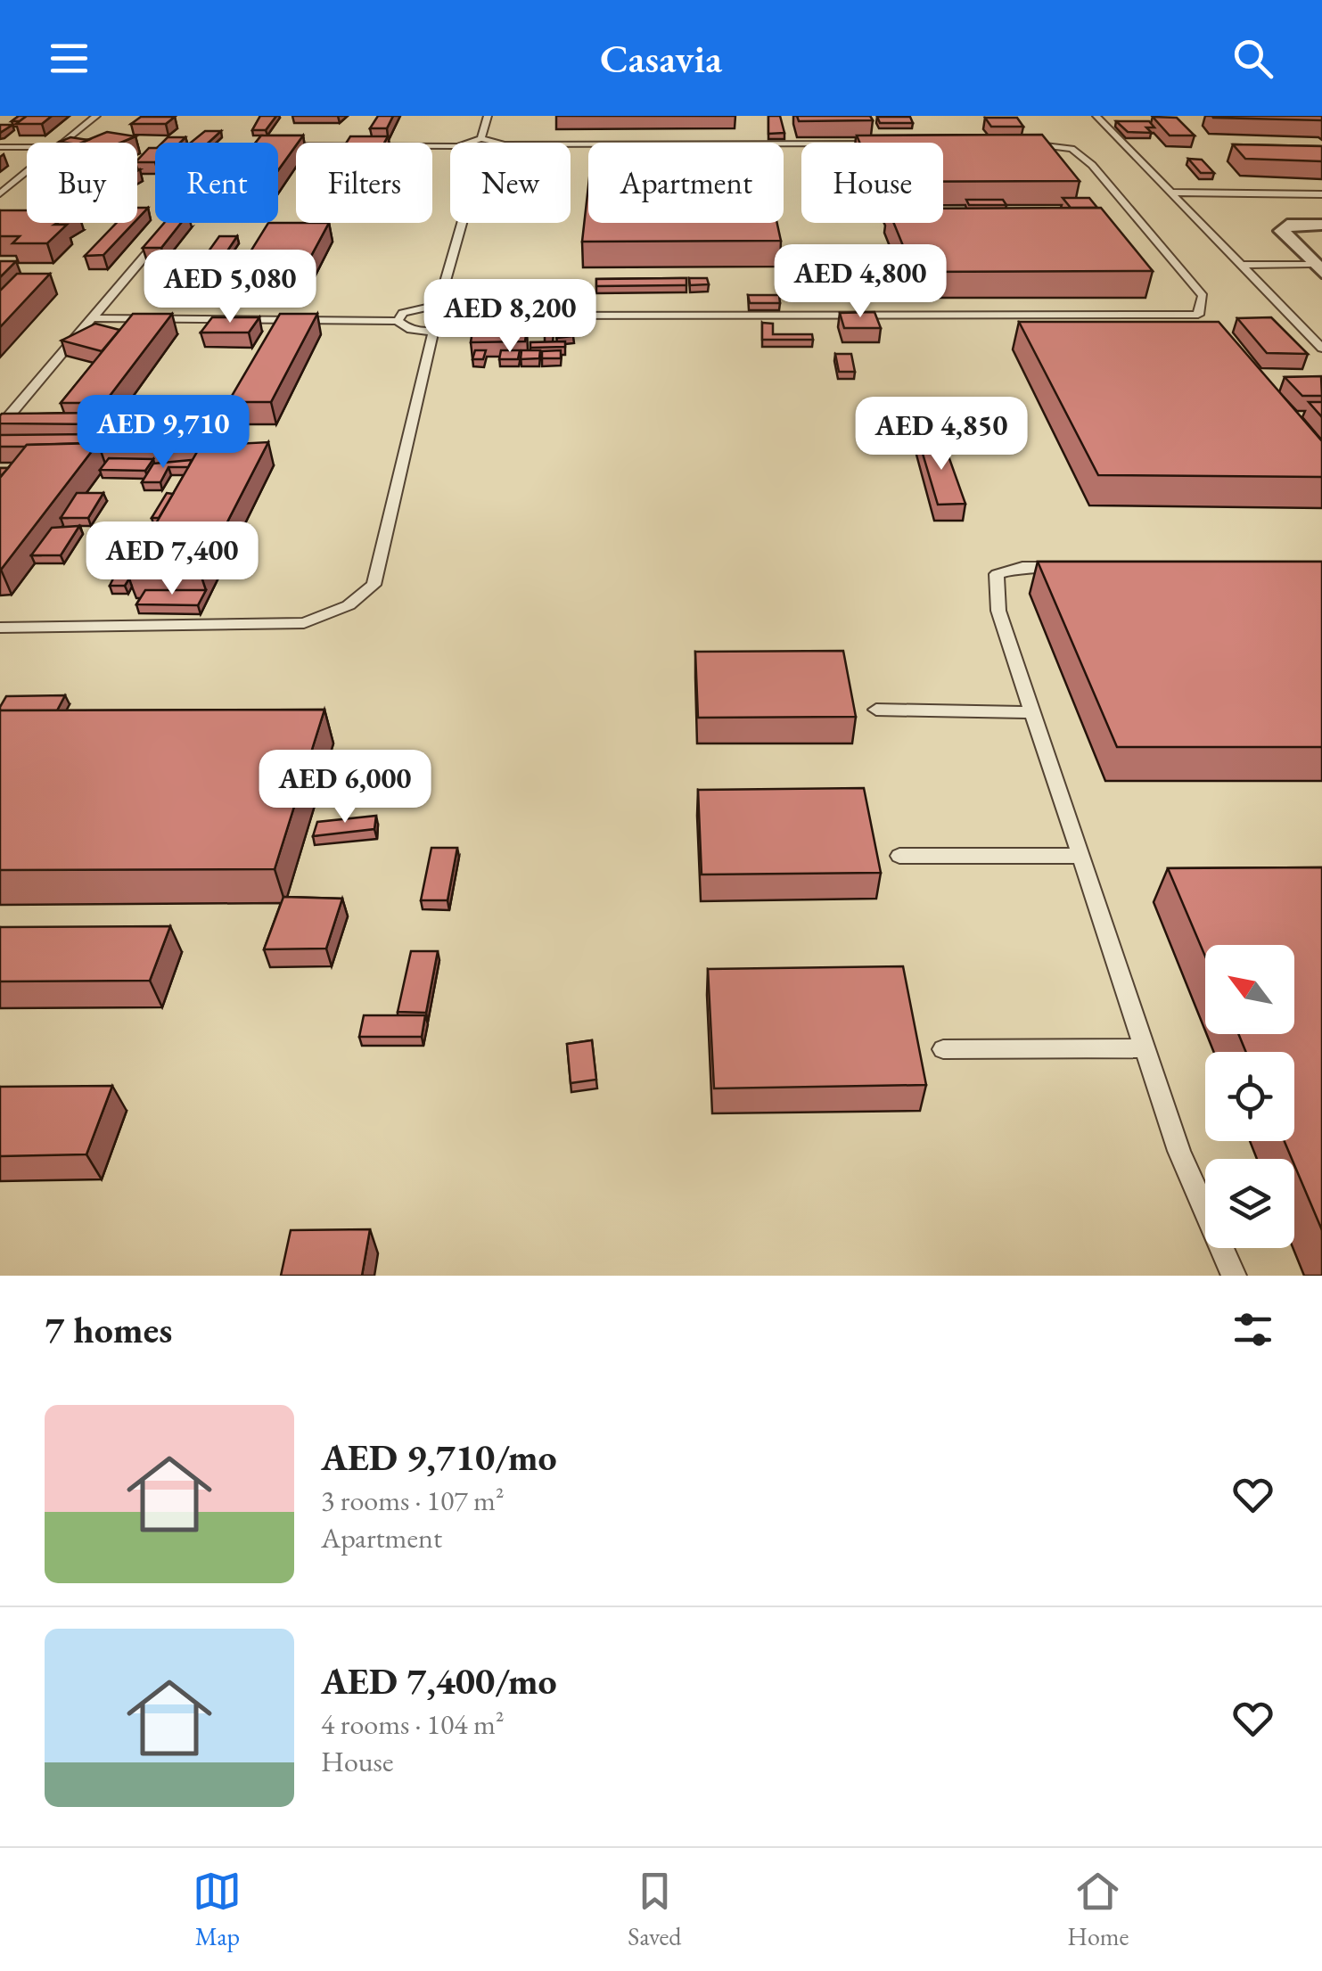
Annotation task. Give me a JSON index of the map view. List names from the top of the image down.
{
  "north": "top left",
  "page": {
    "header": "Casavia",
    "chip": [
      "Buy",
      "Rent",
      "Filters",
      "New",
      "Apartment",
      "House"
    ],
    "price": [
      "AED 4,800",
      "AED 5,080",
      "AED 8,200",
      "AED 9,710",
      "AED 4,850",
      "AED 7,400",
      "AED 6,000"
    ],
    "heading": "7 homes",
    "list": [
      {
        "name": "AED 9,710/mo",
        "note": "3 rooms · 107 m² · Apartment"
      },
      {
        "name": "AED 7,400/mo",
        "note": "4 rooms · 104 m² · House"
      }
    ],
    "tabs": ["Map", "Saved", "Home"]
  }
}
